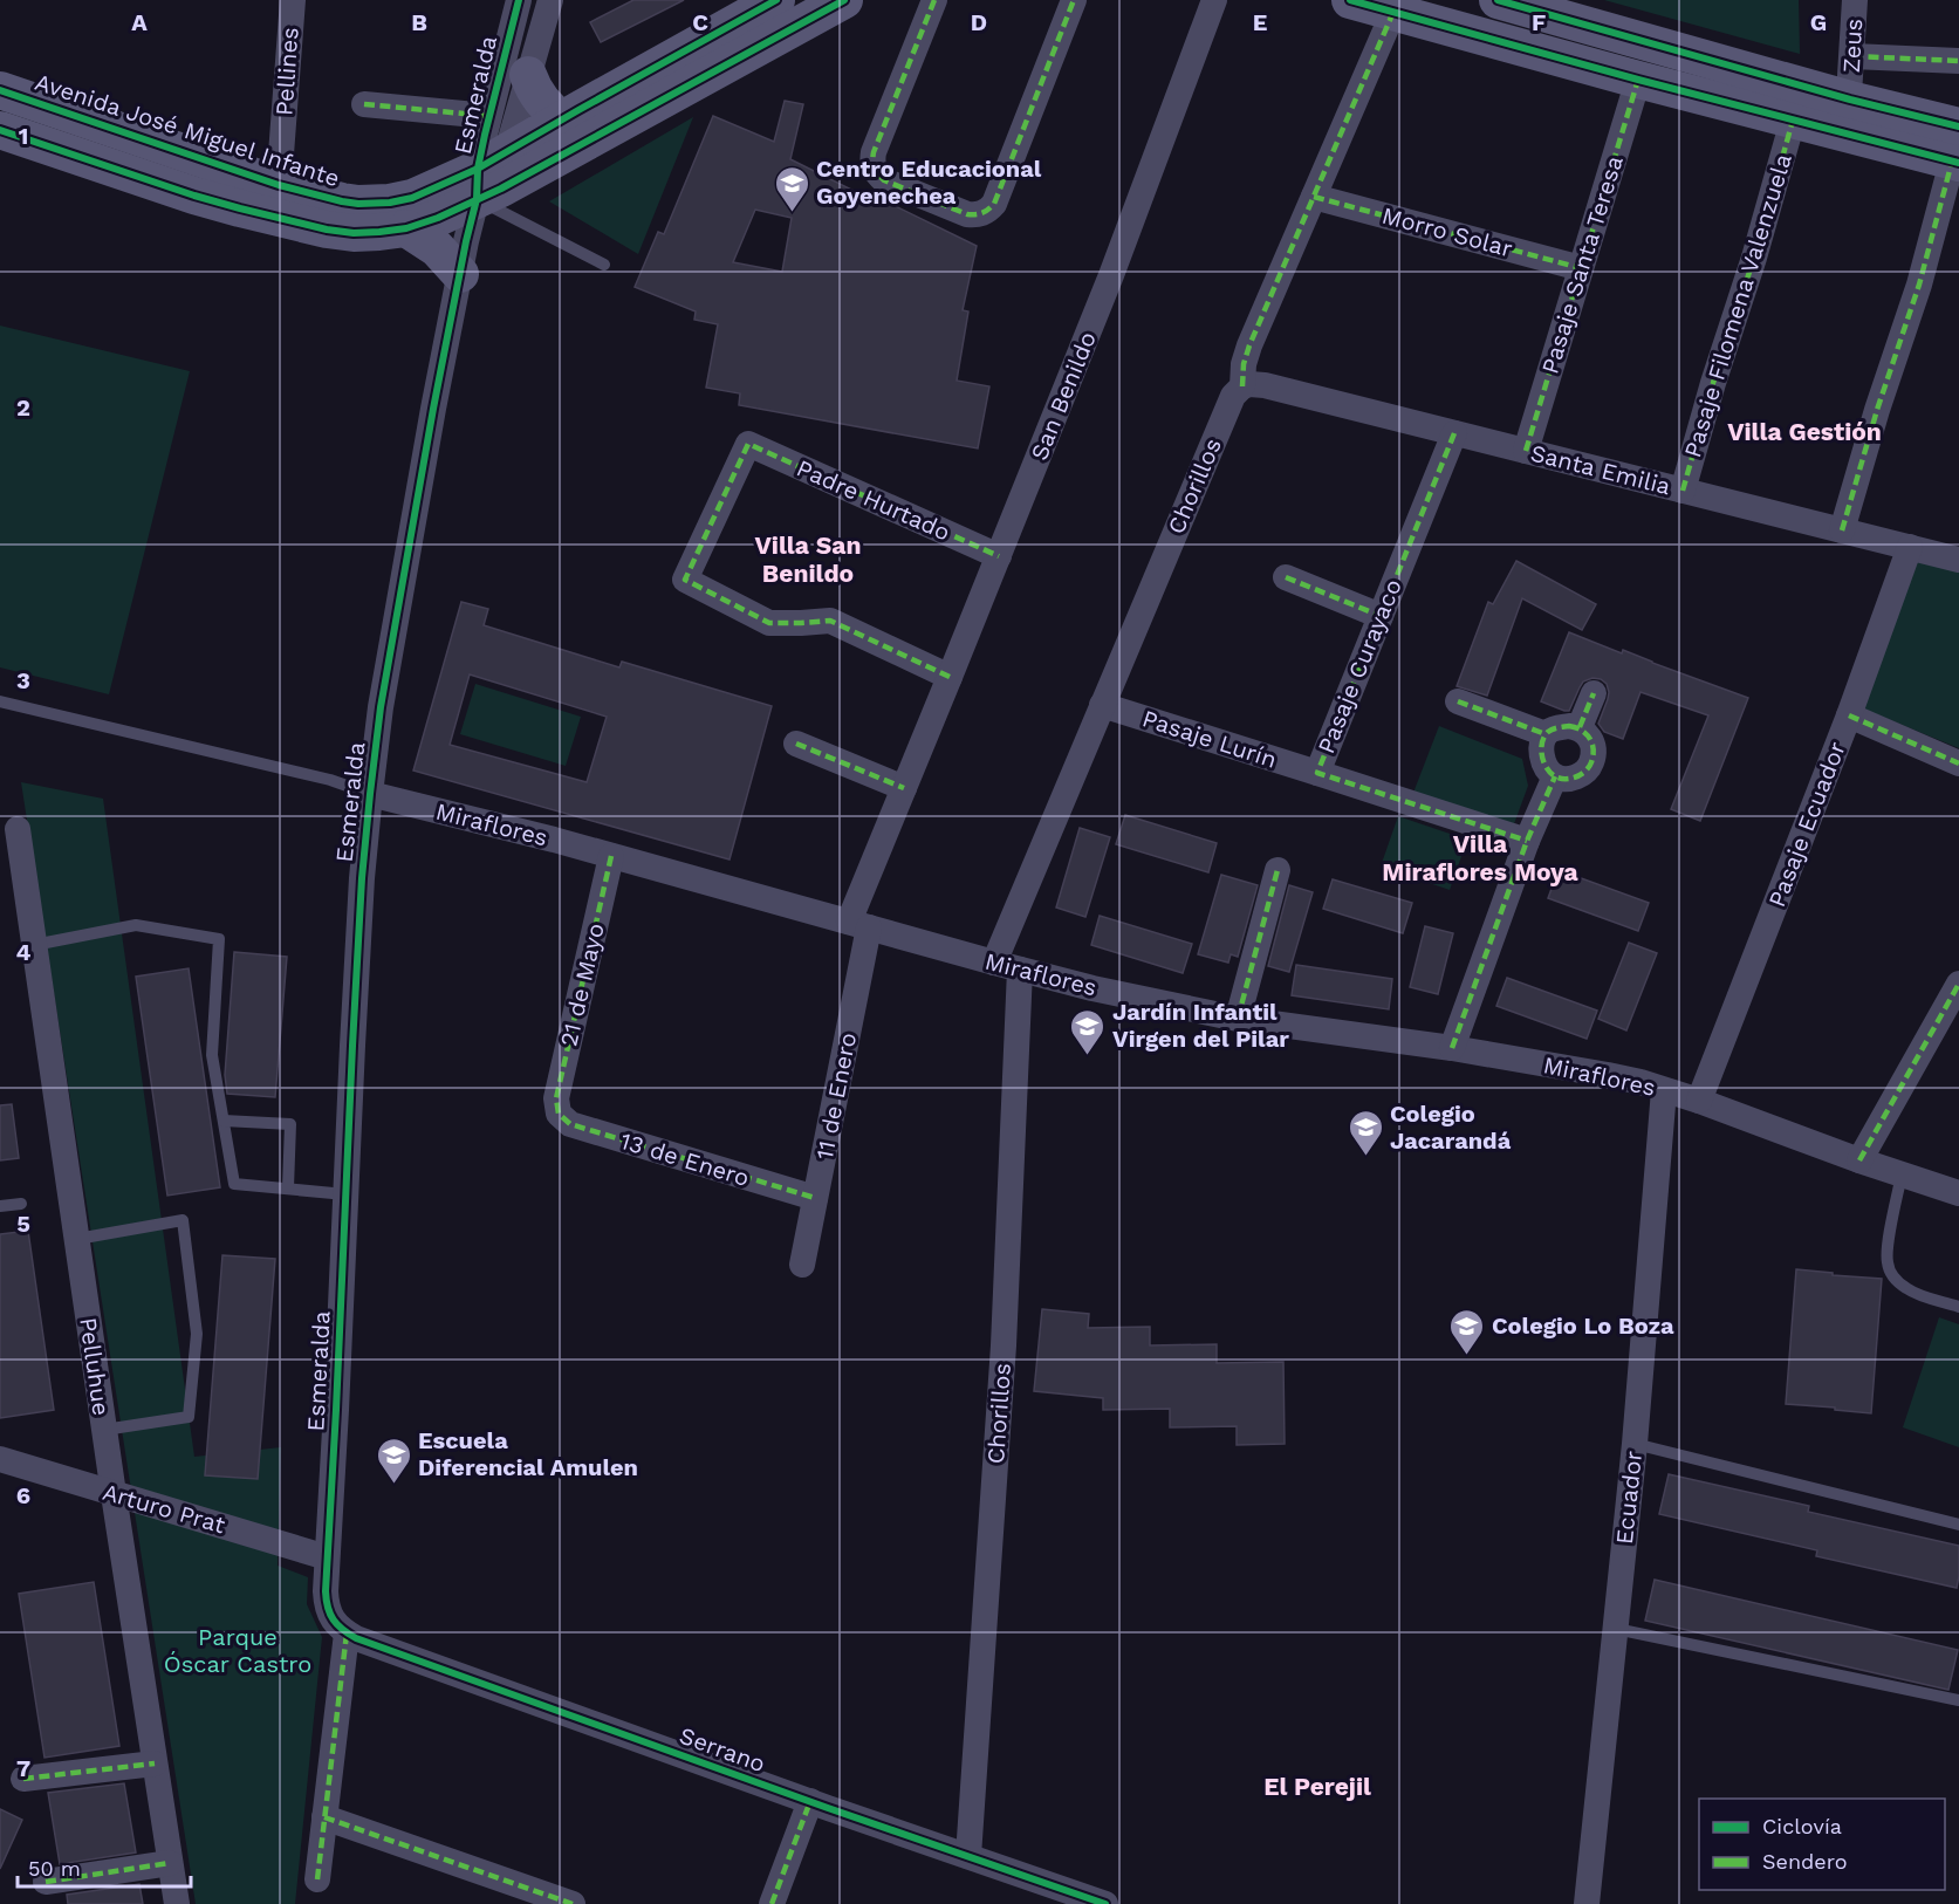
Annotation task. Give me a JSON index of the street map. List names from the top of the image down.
{
  "streets": {
    "main road": ["Avenida José Miguel Infante"],
    "street": [
      "Zeus",
      "Pellines",
      "Esmeralda",
      "Morro Solar",
      "Pasaje Santa Teresa",
      "Pasaje Filomena Valenzuela",
      "San Benildo",
      "Santa Emilia",
      "Chorillos",
      "Padre Hurtado",
      "Pasaje Curayaco",
      "Pasaje Lurín",
      "Miraflores",
      "Pasaje Ecuador",
      "21 de Mayo",
      "11 de Enero",
      "13 de Enero",
      "Pelluhue",
      "Ecuador",
      "Arturo Prat",
      "Serrano"
    ]
  },
  "crossings": [
    ["Pellines", "Avenida José Miguel Infante"],
    ["Esmeralda", "Avenida José Miguel Infante"],
    ["Esmeralda", "Miraflores"],
    ["Esmeralda", "Arturo Prat"],
    ["Esmeralda", "Serrano"],
    ["Morro Solar", "Pasaje Santa Teresa"],
    ["Morro Solar", "Chorillos"],
    ["Pasaje Santa Teresa", "Santa Emilia"],
    ["Pasaje Filomena Valenzuela", "Santa Emilia"],
    ["San Benildo", "Padre Hurtado"],
    ["San Benildo", "Miraflores"],
    ["San Benildo", "11 de Enero"],
    ["Santa Emilia", "Chorillos"],
    ["Santa Emilia", "Pasaje Curayaco"],
    ["Santa Emilia", "Pasaje Ecuador"],
    ["Chorillos", "Pasaje Lurín"],
    ["Chorillos", "Miraflores"],
    ["Chorillos", "Serrano"],
    ["Pasaje Curayaco", "Pasaje Lurín"],
    ["Miraflores", "Pasaje Ecuador"],
    ["Miraflores", "21 de Mayo"],
    ["Miraflores", "11 de Enero"],
    ["Miraflores", "Ecuador"],
    ["21 de Mayo", "13 de Enero"],
    ["11 de Enero", "13 de Enero"],
    ["Pelluhue", "Arturo Prat"]
  ],
  "districts": [
    "Villa Gestión",
    "Villa San Benildo",
    "Villa Miraflores Moya",
    "El Perejil"
  ],
  "parks": ["Parque Óscar Castro"],
  "places": {
    "school or university": [
      "Centro Educacional Goyenechea",
      "Jardín Infantil Virgen del Pilar",
      "Colegio Jacarandá",
      "Colegio Lo Boza",
      "Escuela Diferencial Amulen"
    ]
  },
  "legend": ["Ciclovía", "Sendero"],
  "scale_bar": "50 m",
  "grid": {
    "columns": [
      "A",
      "B",
      "C",
      "D",
      "E",
      "F",
      "G"
    ],
    "rows": [
      "1",
      "2",
      "3",
      "4",
      "5",
      "6",
      "7"
    ]
  }
}
